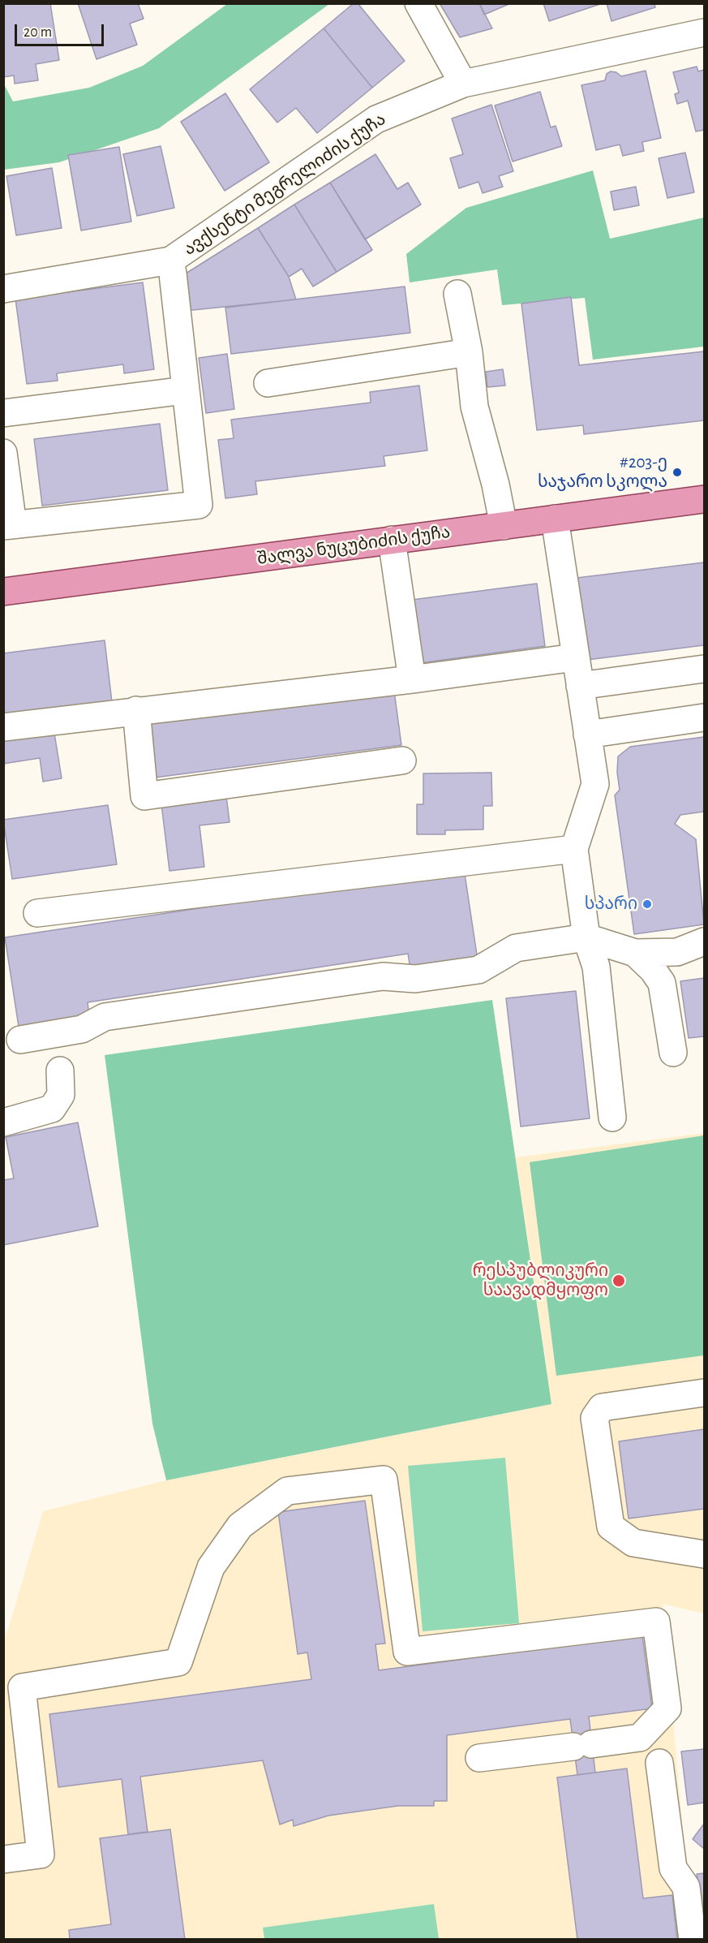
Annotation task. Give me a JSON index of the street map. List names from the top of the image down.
{
  "streets": {
    "main road": ["შალვა ნუცუბიძის ქუჩა"],
    "street": ["ავქსენტი მეგრელიძის ქუჩა"]
  },
  "places": ["#203-ე საჯარო სკოლა", "სპარი", "რესპუბლიკური საავადმყოფო"],
  "scale_bar": "20 m"
}
